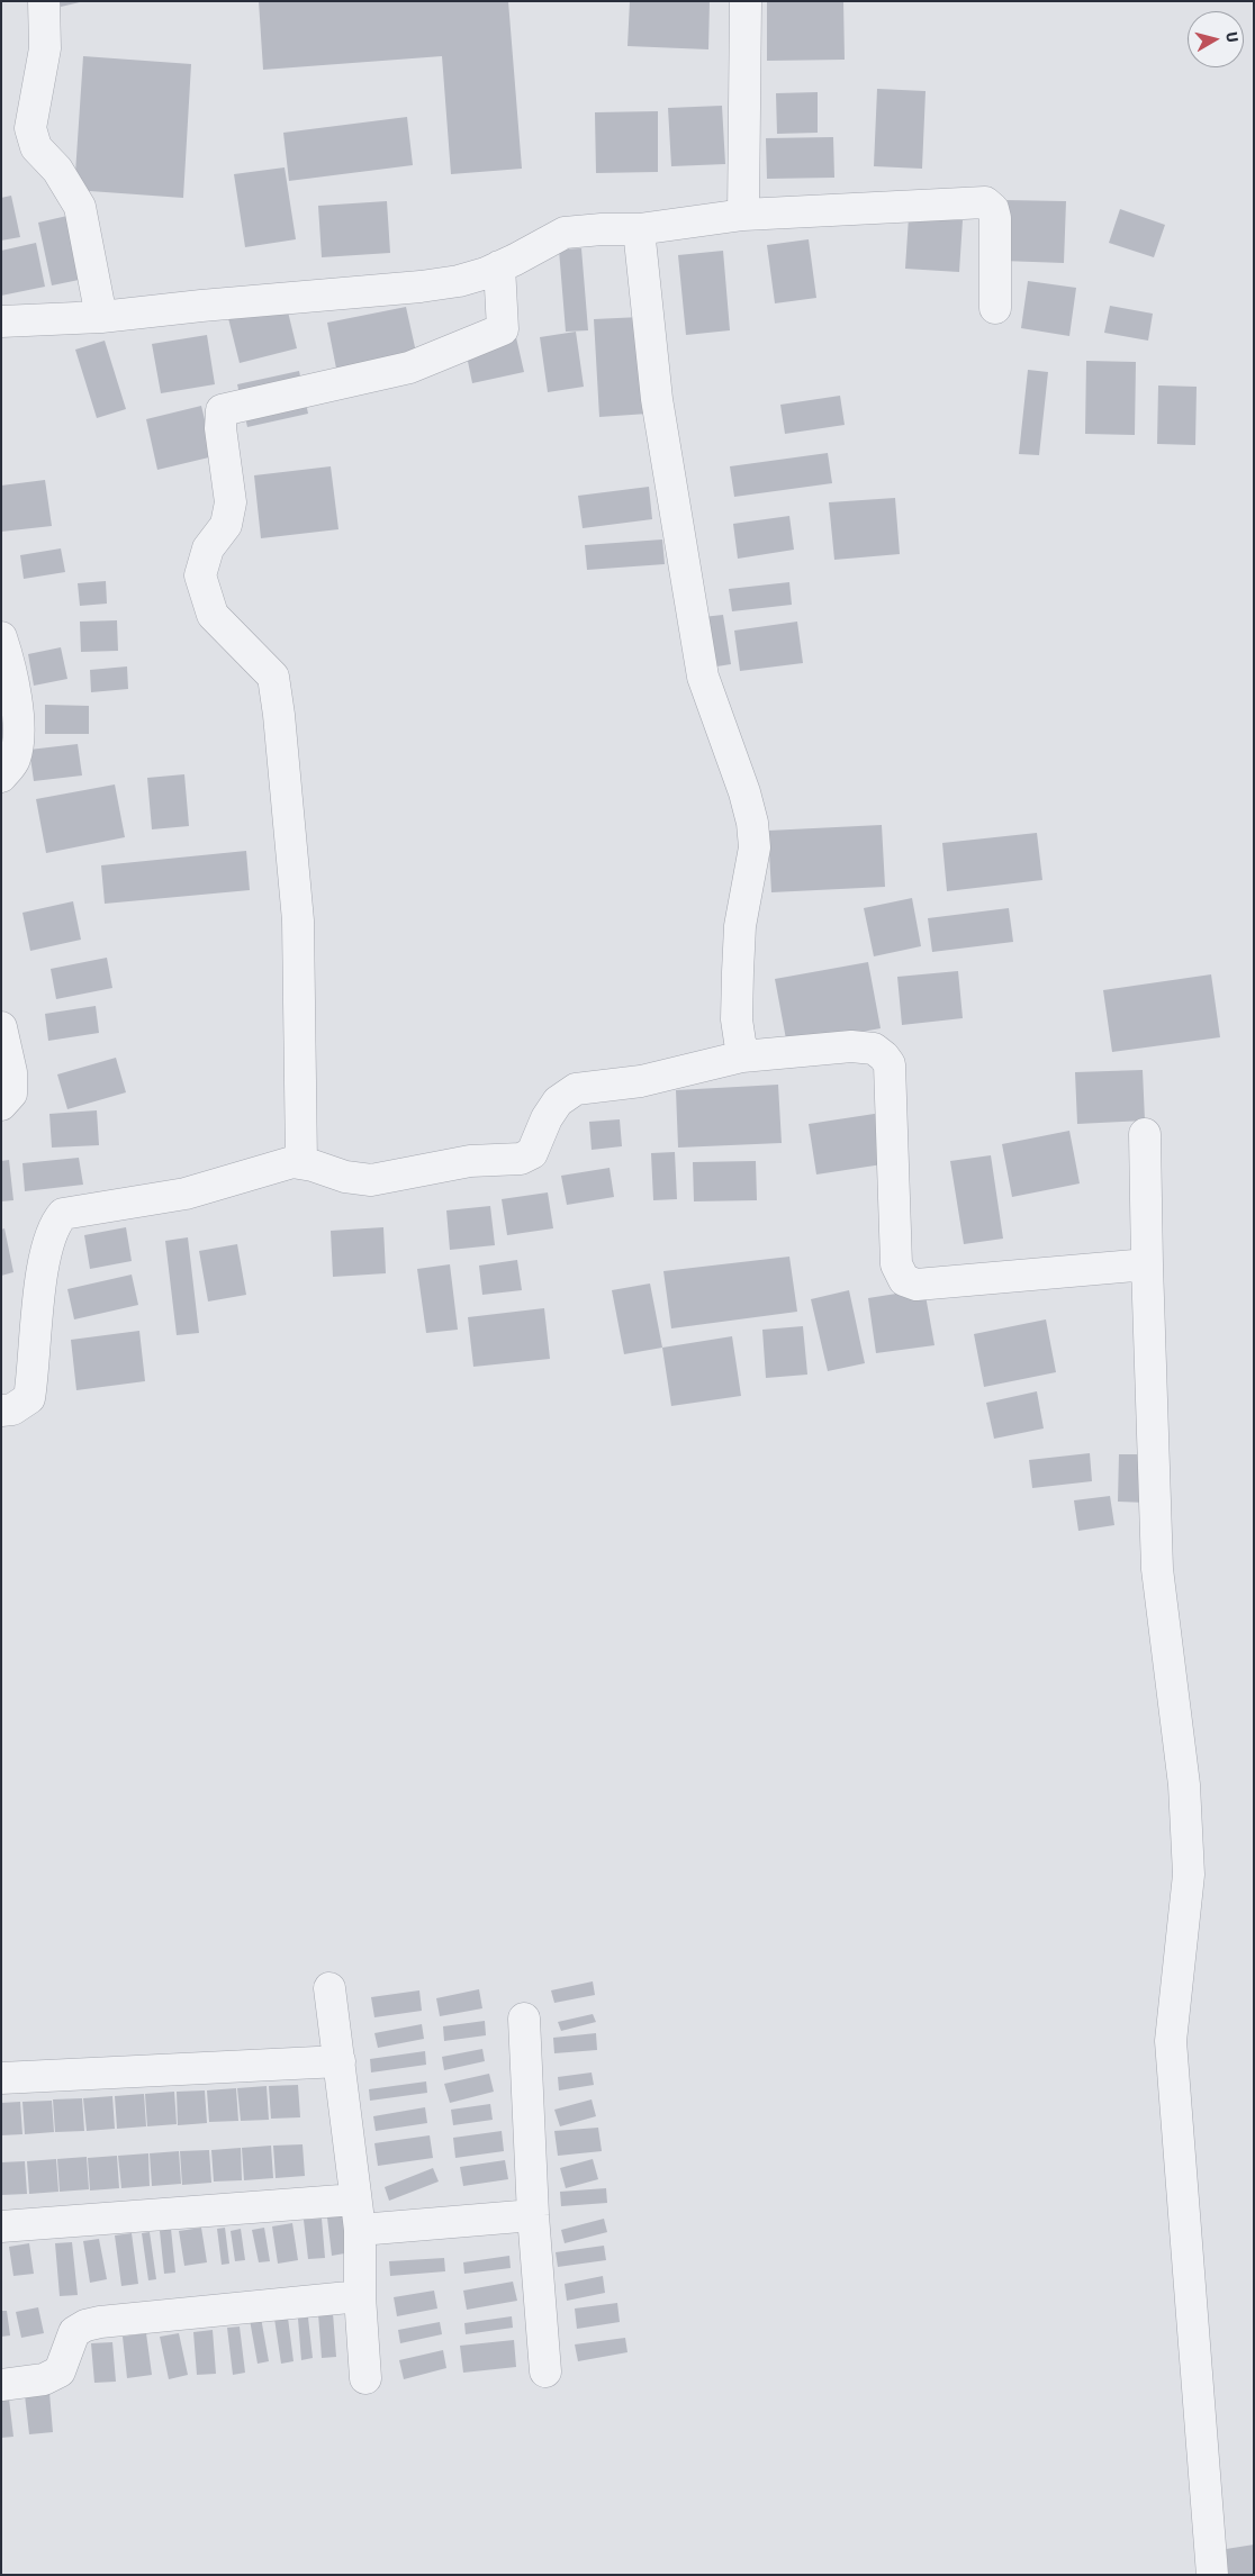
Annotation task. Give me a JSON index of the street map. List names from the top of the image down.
{
  "north": "right"
}
